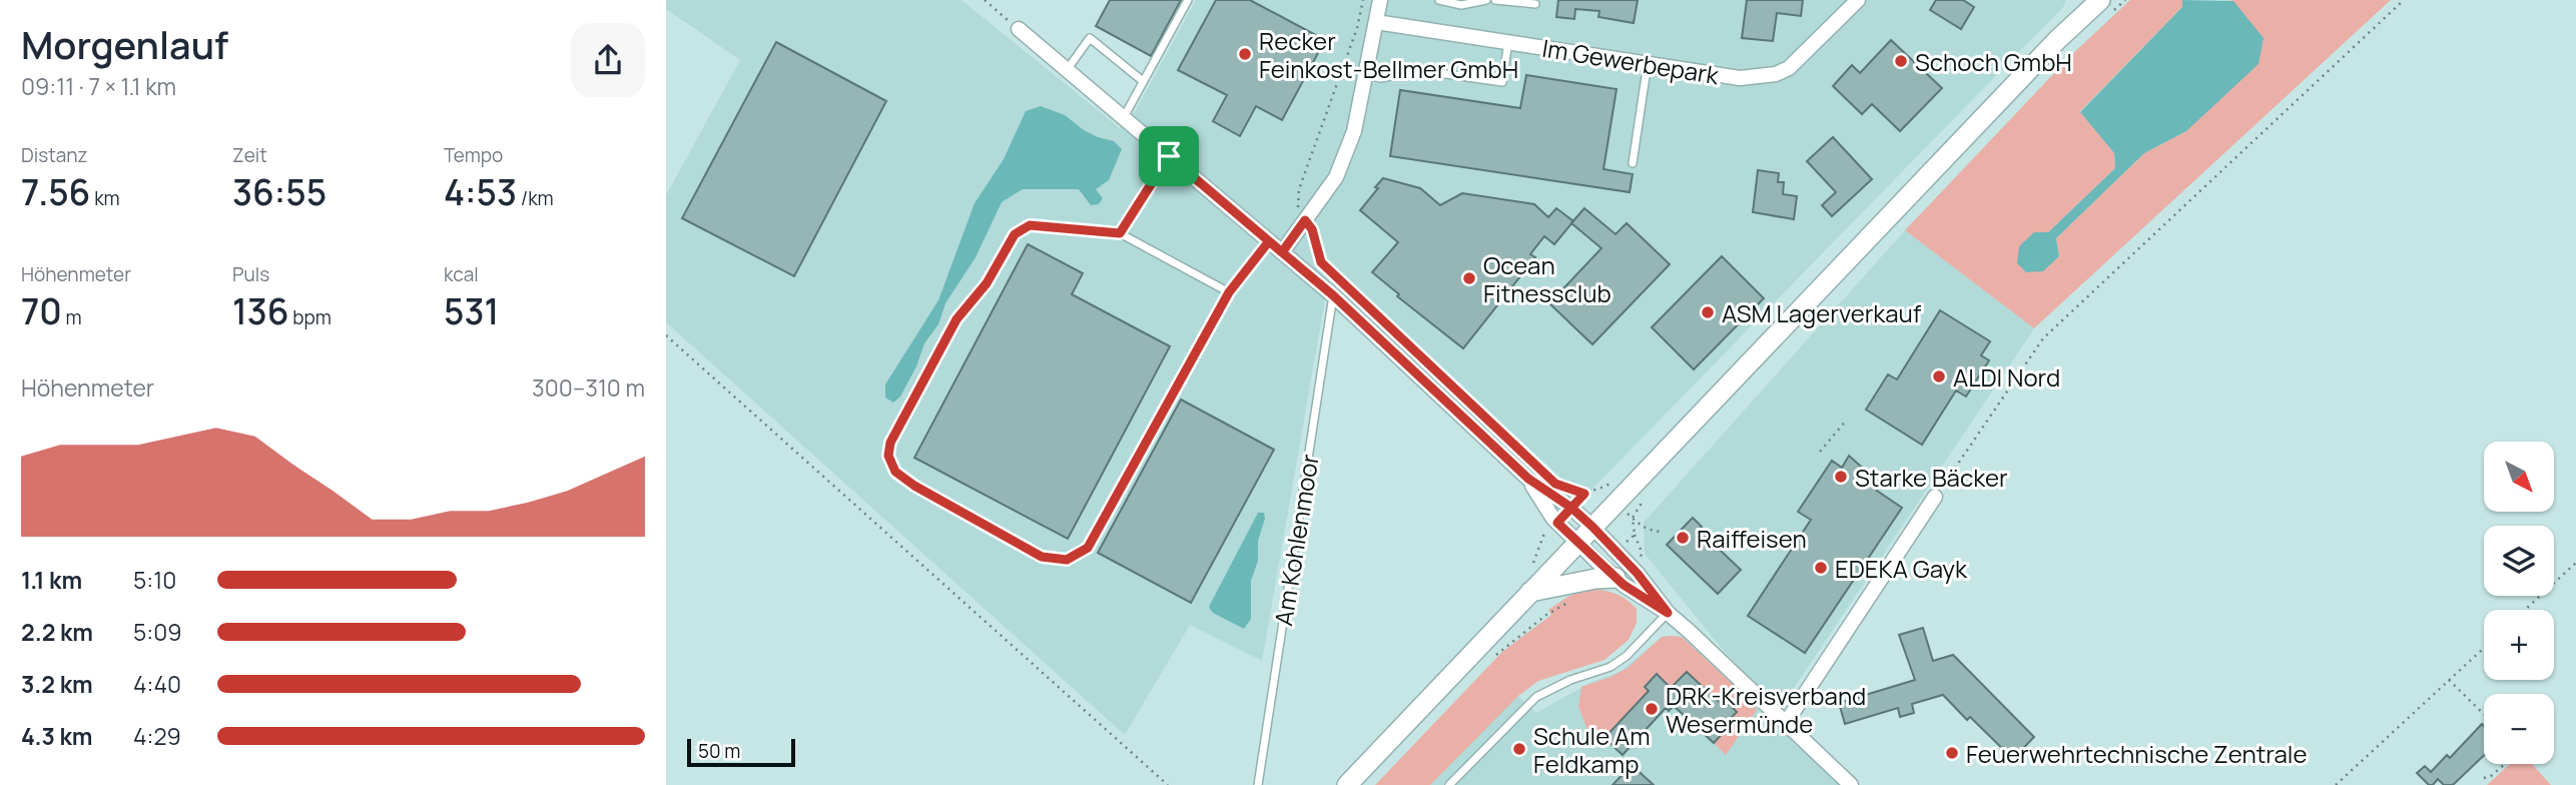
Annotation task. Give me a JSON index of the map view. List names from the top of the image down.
{
  "streets": {
    "street": ["Im Gewerbepark"],
    "lane": ["Am Kohlenmoor"]
  },
  "places": [
    "Recker Feinkost-Bellmer GmbH",
    "Schoch GmbH",
    "Ocean Fitnessclub",
    "ASM Lagerverkauf",
    "ALDI Nord",
    "Starke Bäcker",
    "Raiffeisen",
    "EDEKA Gayk",
    "DRK-Kreisverband Wesermünde",
    "Schule Am Feldkamp",
    "Feuerwehrtechnische Zentrale"
  ],
  "scale_bar": "50 m",
  "north": "bottom right",
  "page": {
    "heading": ["Morgenlauf", "09:11 · 7 × 1.1 km"],
    "stats": [
      ["Distanz", "7.56 km"],
      ["Zeit", "36:55"],
      ["Tempo", "4:53 /km"],
      ["Höhenmeter", "70 m"],
      ["Puls", "136 bpm"],
      ["kcal", "531"]
    ],
    "chart": ["Höhenmeter", "300–310 m"],
    "map_buttons": ["+", "−"],
    "list": [
      {
        "name": "1.1 km",
        "note": "5:10"
      },
      {
        "name": "2.2 km",
        "note": "5:09"
      },
      {
        "name": "3.2 km",
        "note": "4:40"
      },
      {
        "name": "4.3 km",
        "note": "4:29"
      }
    ],
    "scale": "50 m"
  }
}
